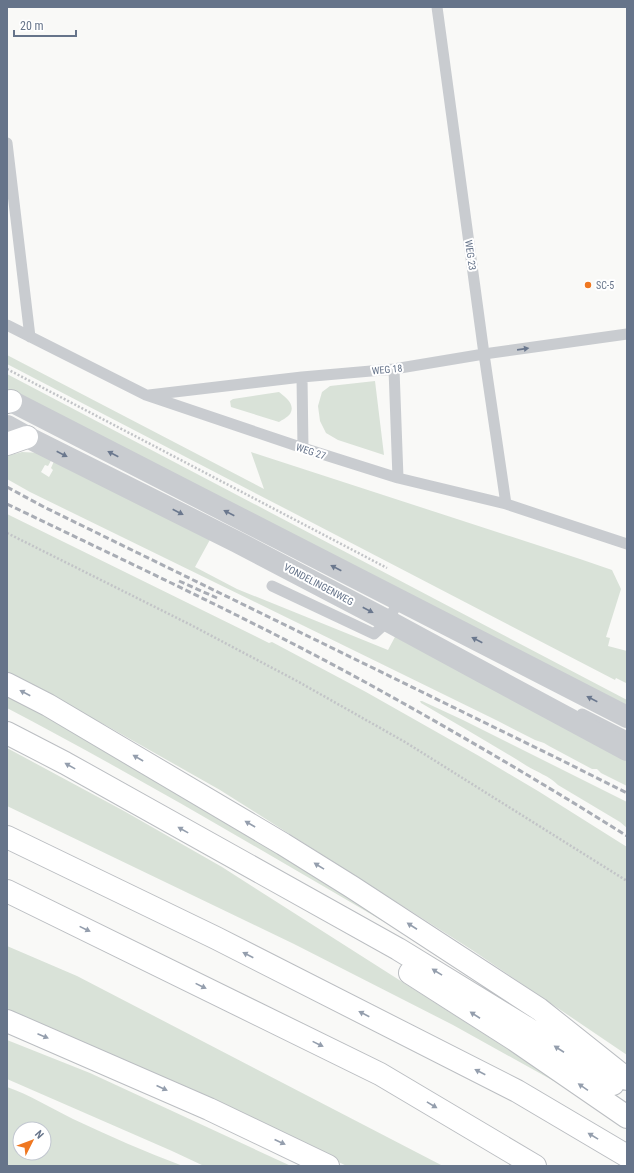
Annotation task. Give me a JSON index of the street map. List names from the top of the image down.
{
  "streets": {
    "street": ["VONDELINGENWEG"],
    "lane": ["WEG 23", "WEG 18", "WEG 27"]
  },
  "crossings": [
    ["WEG 23", "WEG 18"],
    ["WEG 23", "WEG 27"],
    ["WEG 18", "WEG 27"]
  ],
  "places": ["SC-5"],
  "scale_bar": "20 m",
  "north": "top right"
}
